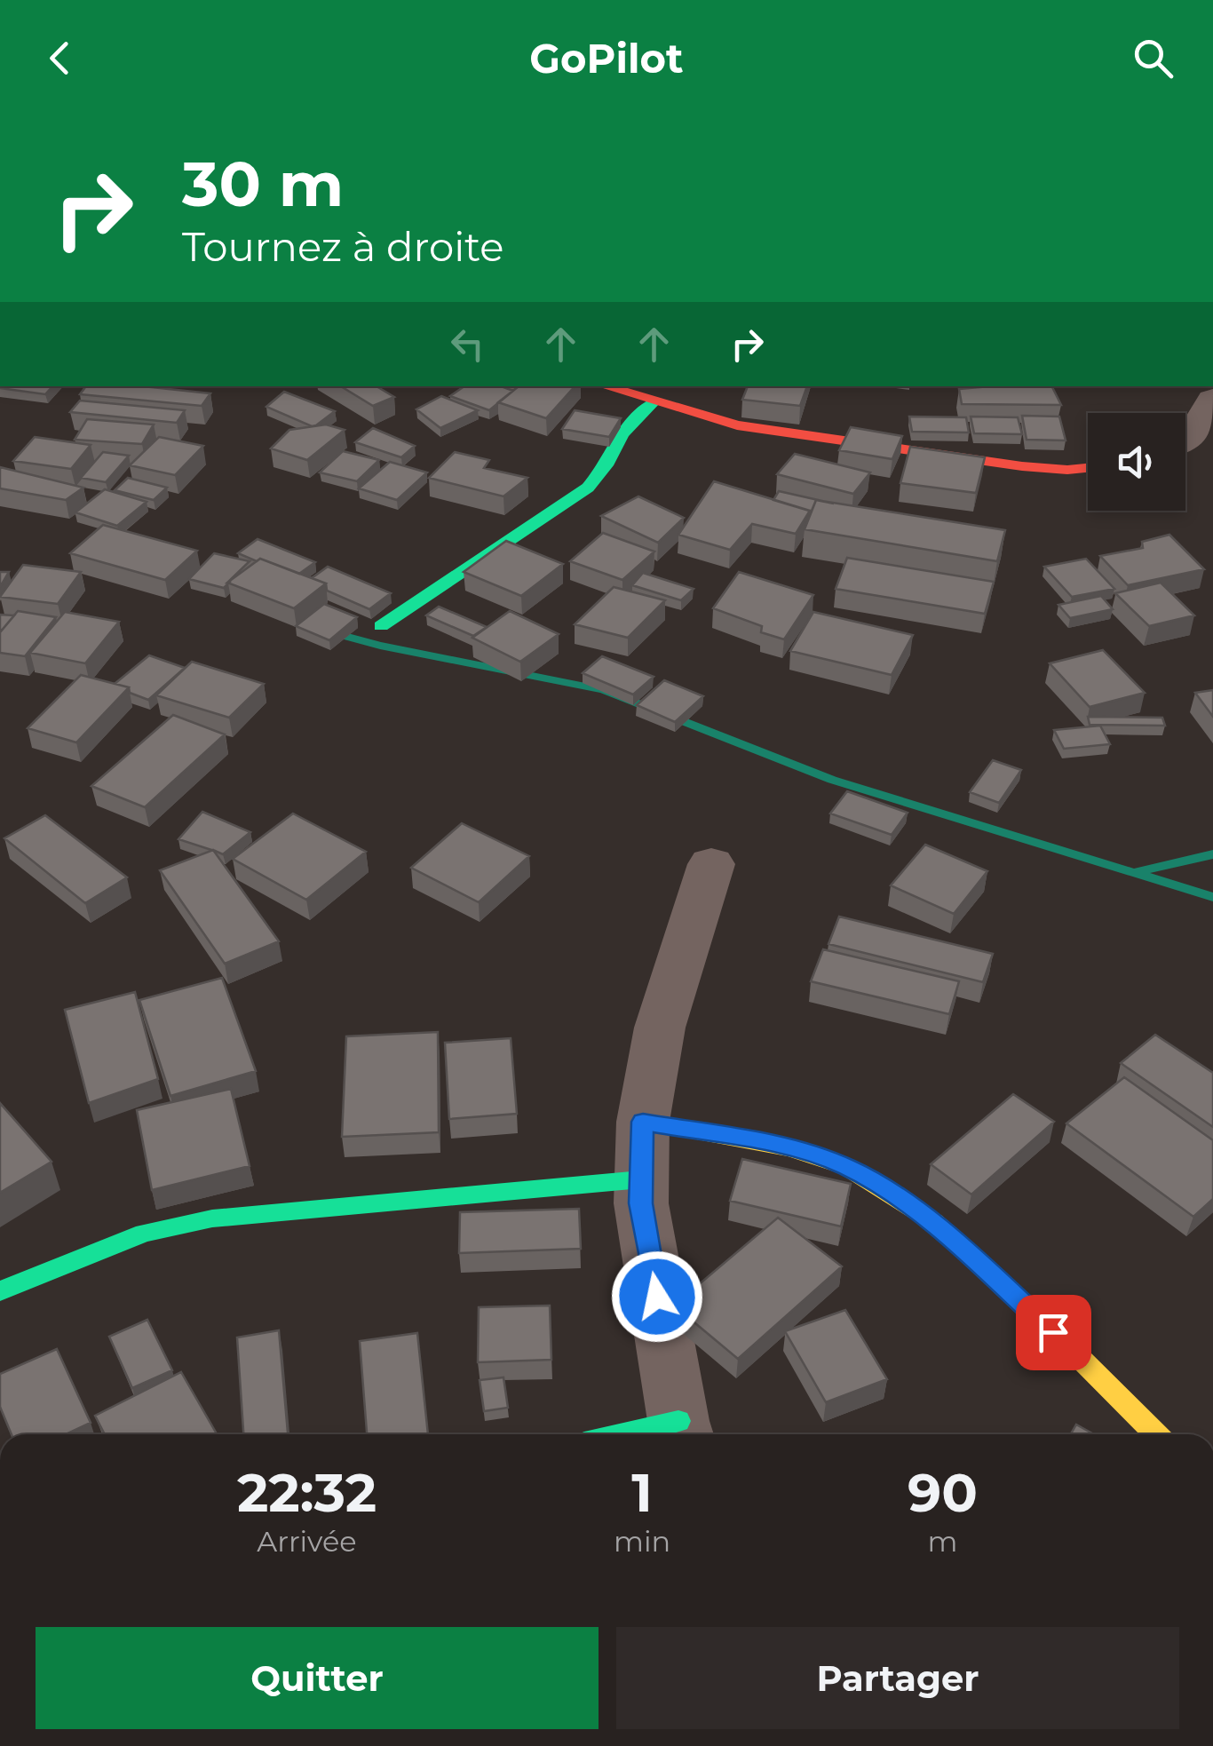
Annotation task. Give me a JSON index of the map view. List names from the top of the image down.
{
  "page": {
    "header": "GoPilot",
    "turn": ["30 m", "Tournez à droite"],
    "eta": [
      "22:32",
      "Arrivée",
      "1",
      "min",
      "90",
      "m"
    ],
    "buttons": ["Quitter", "Partager"]
  }
}
